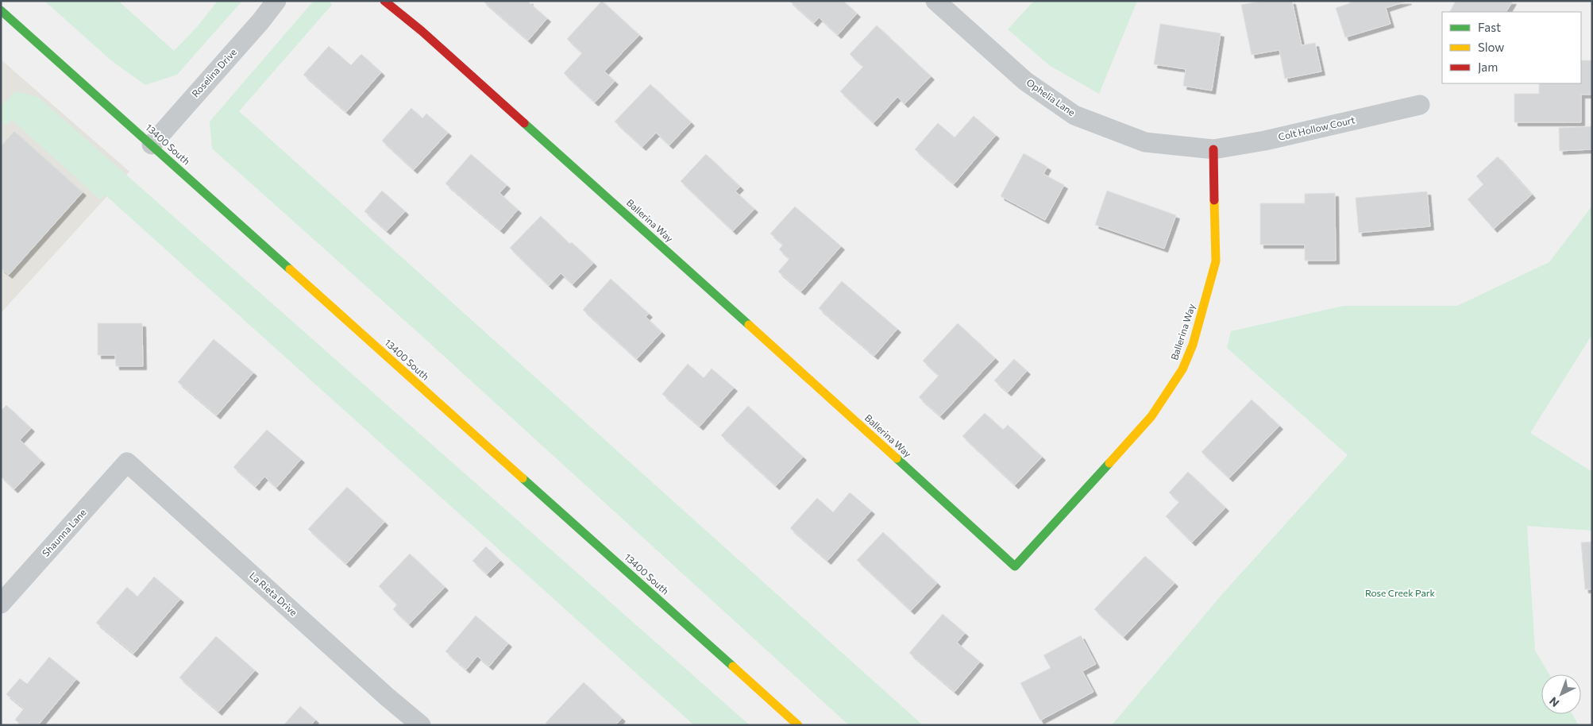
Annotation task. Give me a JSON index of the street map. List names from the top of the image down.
{
  "streets": {
    "street": [
      "Roselina Drive",
      "Ophelia Lane",
      "Colt Hollow Court",
      "13400 South",
      "Ballerina Way",
      "Shaunna Lane",
      "La Rieta Drive"
    ]
  },
  "crossings": [
    ["Roselina Drive", "13400 South"],
    ["Ophelia Lane", "Colt Hollow Court"],
    ["Ophelia Lane", "Ballerina Way"],
    ["Colt Hollow Court", "Ballerina Way"],
    ["Shaunna Lane", "La Rieta Drive"]
  ],
  "parks": ["Rose Creek Park"],
  "legend": ["Fast", "Slow", "Jam"],
  "north": "bottom left"
}
